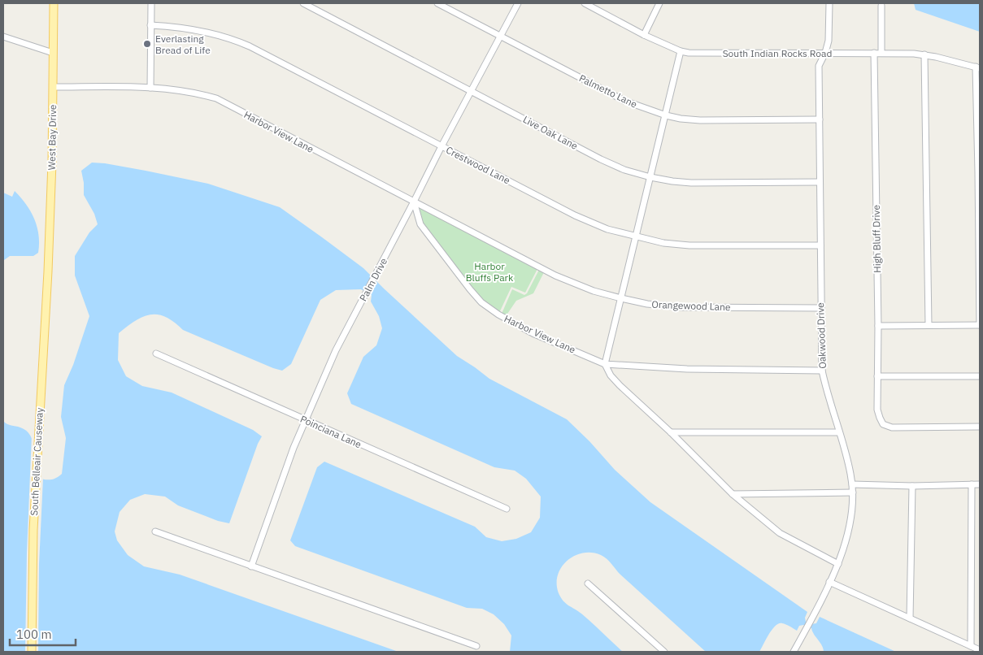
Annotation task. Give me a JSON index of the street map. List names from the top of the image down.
{
  "streets": {
    "main road": ["West Bay Drive", "South Belleair Causeway"],
    "street": [
      "South Indian Rocks Road",
      "Palmetto Lane",
      "Harbor View Lane",
      "Live Oak Lane",
      "Crestwood Lane",
      "High Bluff Drive",
      "Palm Drive",
      "Orangewood Lane",
      "Oakwood Drive",
      "Poinciana Lane"
    ]
  },
  "crossings": [
    ["South Indian Rocks Road", "High Bluff Drive"],
    ["South Indian Rocks Road", "Oakwood Drive"],
    ["Palmetto Lane", "Palm Drive"],
    ["Palmetto Lane", "Oakwood Drive"],
    ["Harbor View Lane", "West Bay Drive"],
    ["Harbor View Lane", "Palm Drive"],
    ["Harbor View Lane", "Orangewood Lane"],
    ["Live Oak Lane", "Palm Drive"],
    ["Live Oak Lane", "Oakwood Drive"],
    ["West Bay Drive", "South Belleair Causeway"],
    ["Crestwood Lane", "Palm Drive"],
    ["Crestwood Lane", "Oakwood Drive"],
    ["Palm Drive", "Orangewood Lane"],
    ["Palm Drive", "Poinciana Lane"],
    ["Orangewood Lane", "Oakwood Drive"]
  ],
  "parks": ["Harbor Bluffs Park"],
  "places": ["Everlasting Bread of Life"],
  "scale_bar": "100 m"
}
